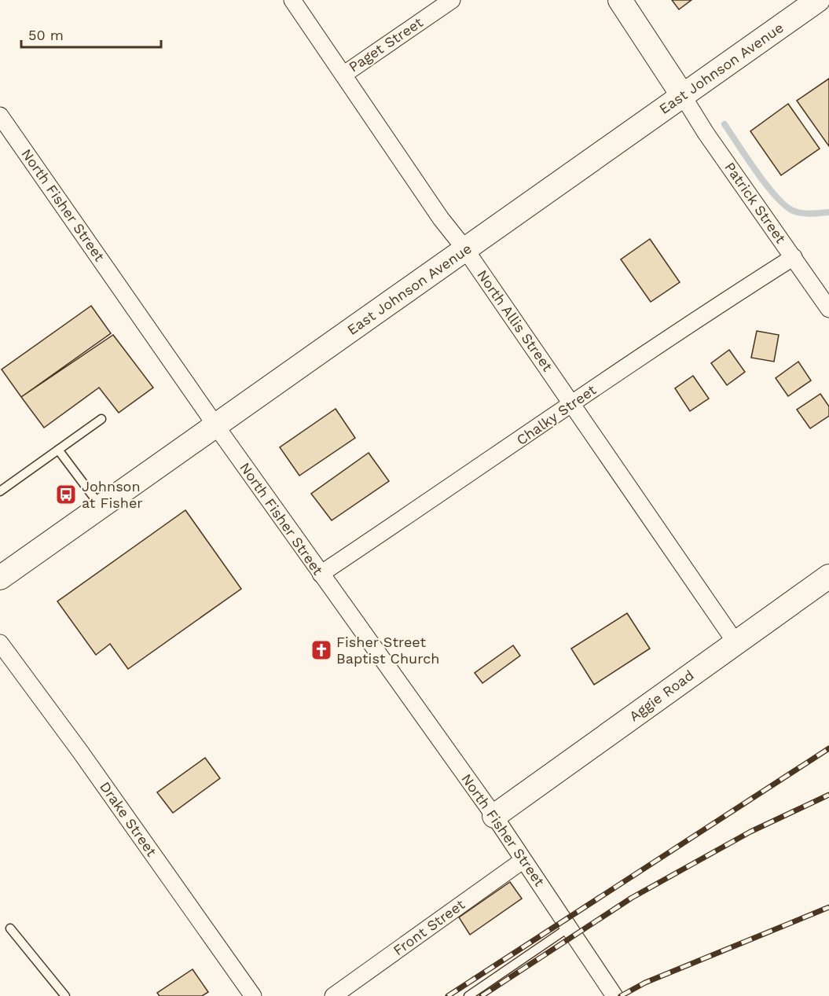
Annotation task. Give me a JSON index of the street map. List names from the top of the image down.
{
  "streets": {
    "main road": ["East Johnson Avenue", "Aggie Road"],
    "street": [
      "Paget Street",
      "Patrick Street",
      "North Fisher Street",
      "North Allis Street",
      "Chalky Street",
      "Drake Street",
      "Front Street"
    ]
  },
  "crossings": [
    ["Paget Street", "North Allis Street"],
    ["East Johnson Avenue", "Patrick Street"],
    ["East Johnson Avenue", "North Fisher Street"],
    ["East Johnson Avenue", "North Allis Street"],
    ["Patrick Street", "Chalky Street"],
    ["North Fisher Street", "Chalky Street"],
    ["North Fisher Street", "Aggie Road"],
    ["North Fisher Street", "Front Street"],
    ["North Allis Street", "Chalky Street"],
    ["North Allis Street", "Aggie Road"]
  ],
  "places": {
    "bus stop": ["Johnson at Fisher"],
    "church": ["Fisher Street Baptist Church"]
  },
  "scale_bar": "50 m"
}
